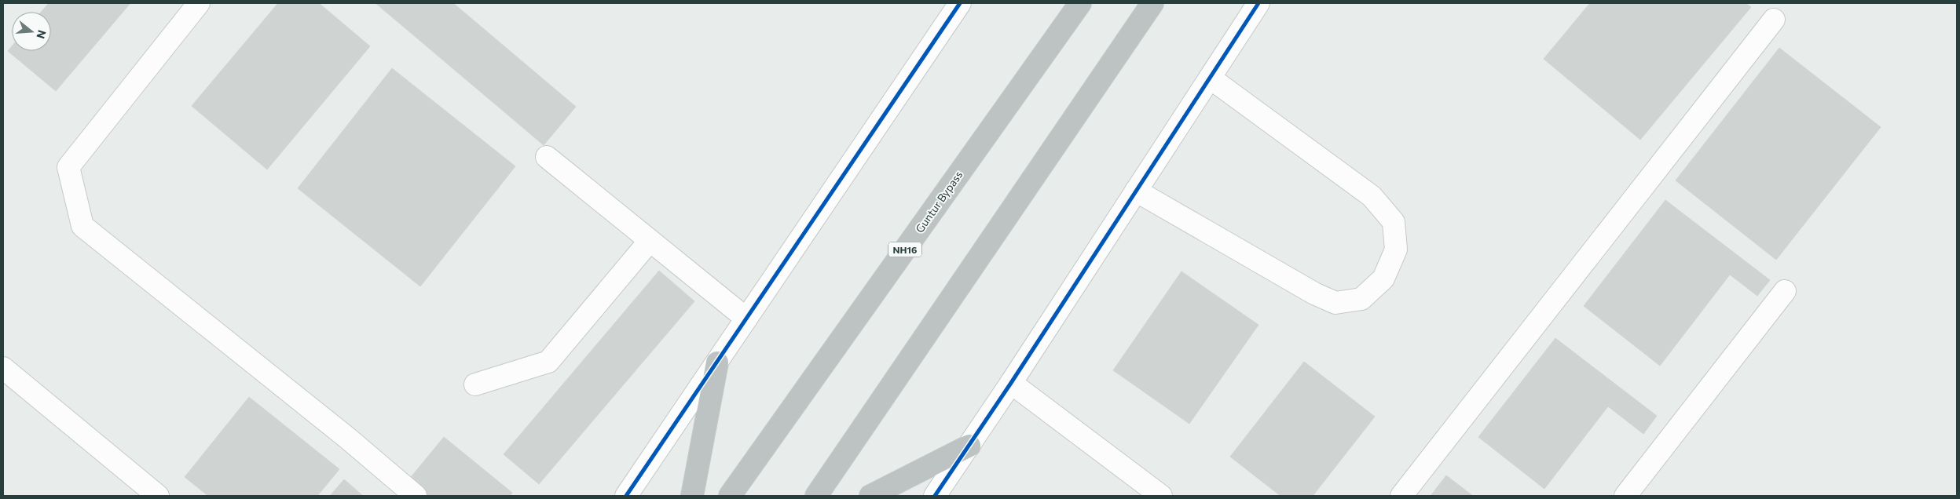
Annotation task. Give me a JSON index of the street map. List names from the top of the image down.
{
  "streets": {
    "highway": ["Guntur Bypass", "NH16"]
  },
  "north": "right"
}
